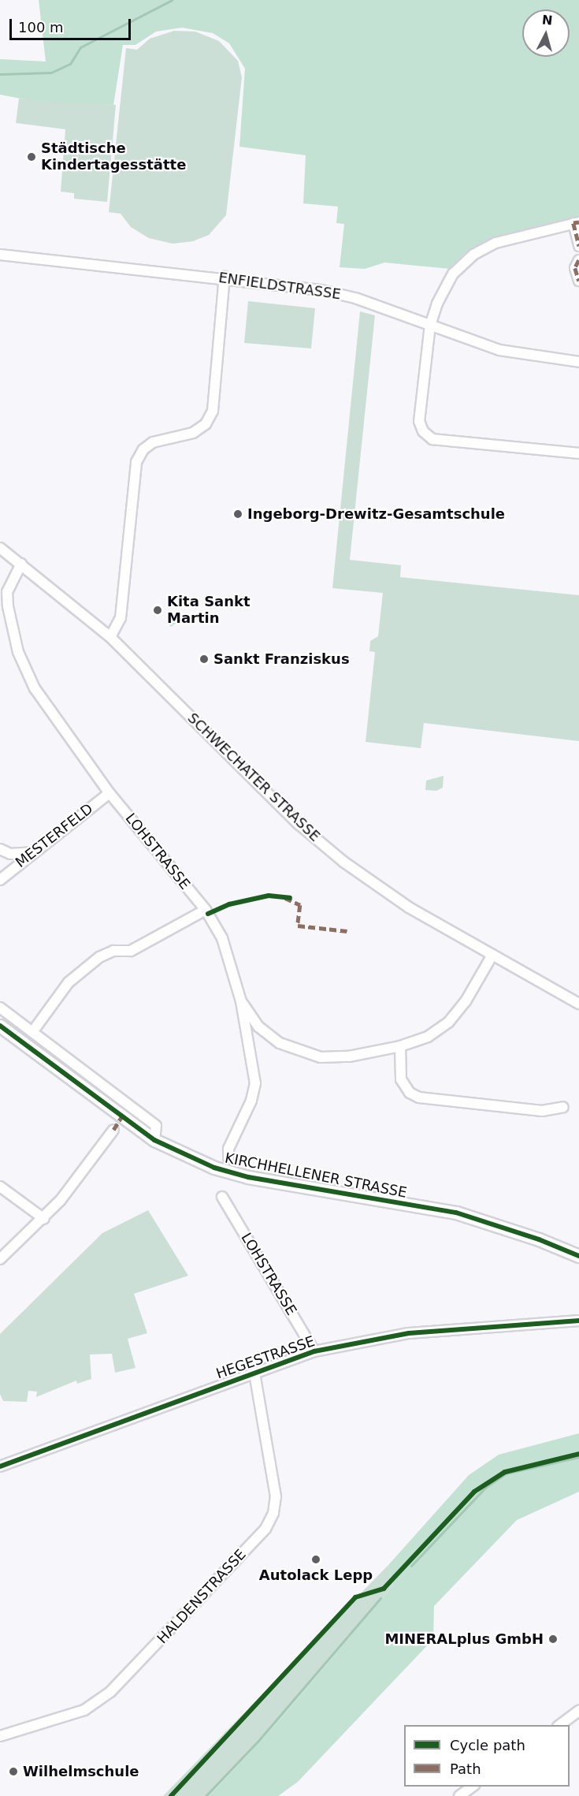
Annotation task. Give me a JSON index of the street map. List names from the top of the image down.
{
  "streets": {
    "main road": ["KIRCHHELLENER STRASSE"],
    "street": [
      "ENFIELDSTRASSE",
      "SCHWECHATER STRASSE",
      "MESTERFELD",
      "LOHSTRASSE",
      "HEGESTRASSE",
      "HALDENSTRASSE"
    ]
  },
  "crossings": [
    ["SCHWECHATER STRASSE", "LOHSTRASSE"],
    ["MESTERFELD", "LOHSTRASSE"],
    ["LOHSTRASSE", "HEGESTRASSE"],
    ["HEGESTRASSE", "HALDENSTRASSE"]
  ],
  "places": [
    "Städtische Kindertagesstätte",
    "Ingeborg-Drewitz-Gesamtschule",
    "Kita Sankt Martin",
    "Sankt Franziskus",
    "Autolack Lepp",
    "MINERALplus GmbH",
    "Wilhelmschule"
  ],
  "legend": ["Cycle path", "Path"],
  "scale_bar": "100 m",
  "north": "top"
}
